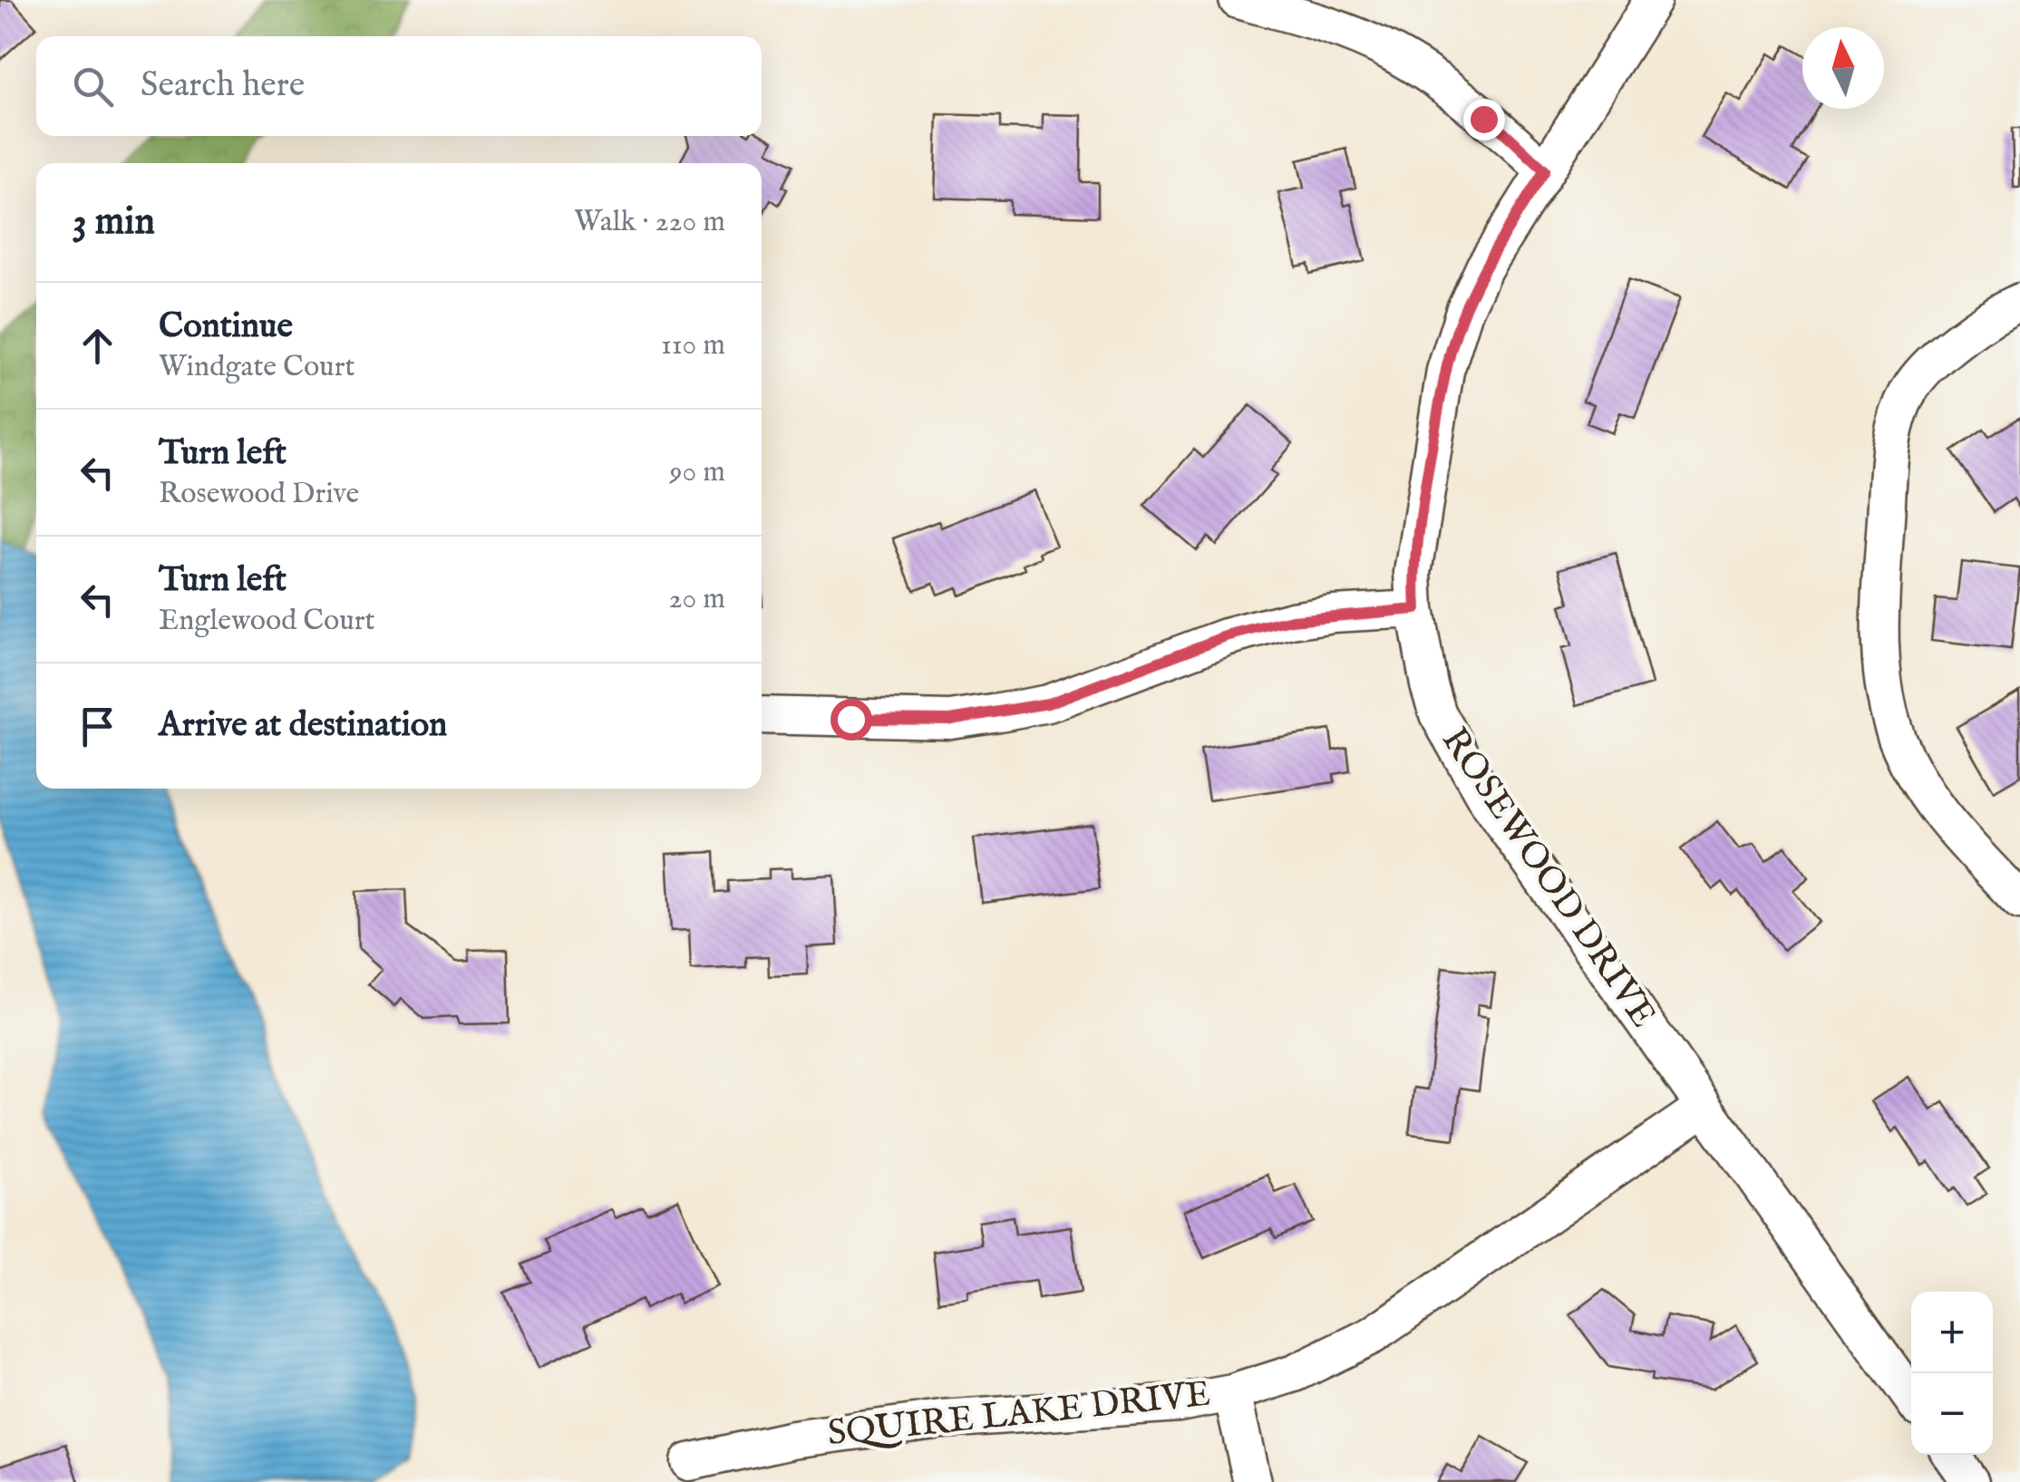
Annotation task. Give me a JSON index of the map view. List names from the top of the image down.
{
  "streets": {
    "street": ["ROSEWOOD DRIVE", "SQUIRE LAKE DRIVE"]
  },
  "crossings": [
    ["ROSEWOOD DRIVE", "SQUIRE LAKE DRIVE"]
  ],
  "north": "top",
  "page": {
    "search": "Search here",
    "heading": ["3 min", "Walk · 220 m"],
    "list": [
      ["Continue", "Windgate Court", "110 m"],
      ["Turn left", "Rosewood Drive", "90 m"],
      ["Turn left", "Englewood Court", "20 m"],
      "Arrive at destination"
    ],
    "map_buttons": ["+", "−"]
  }
}
